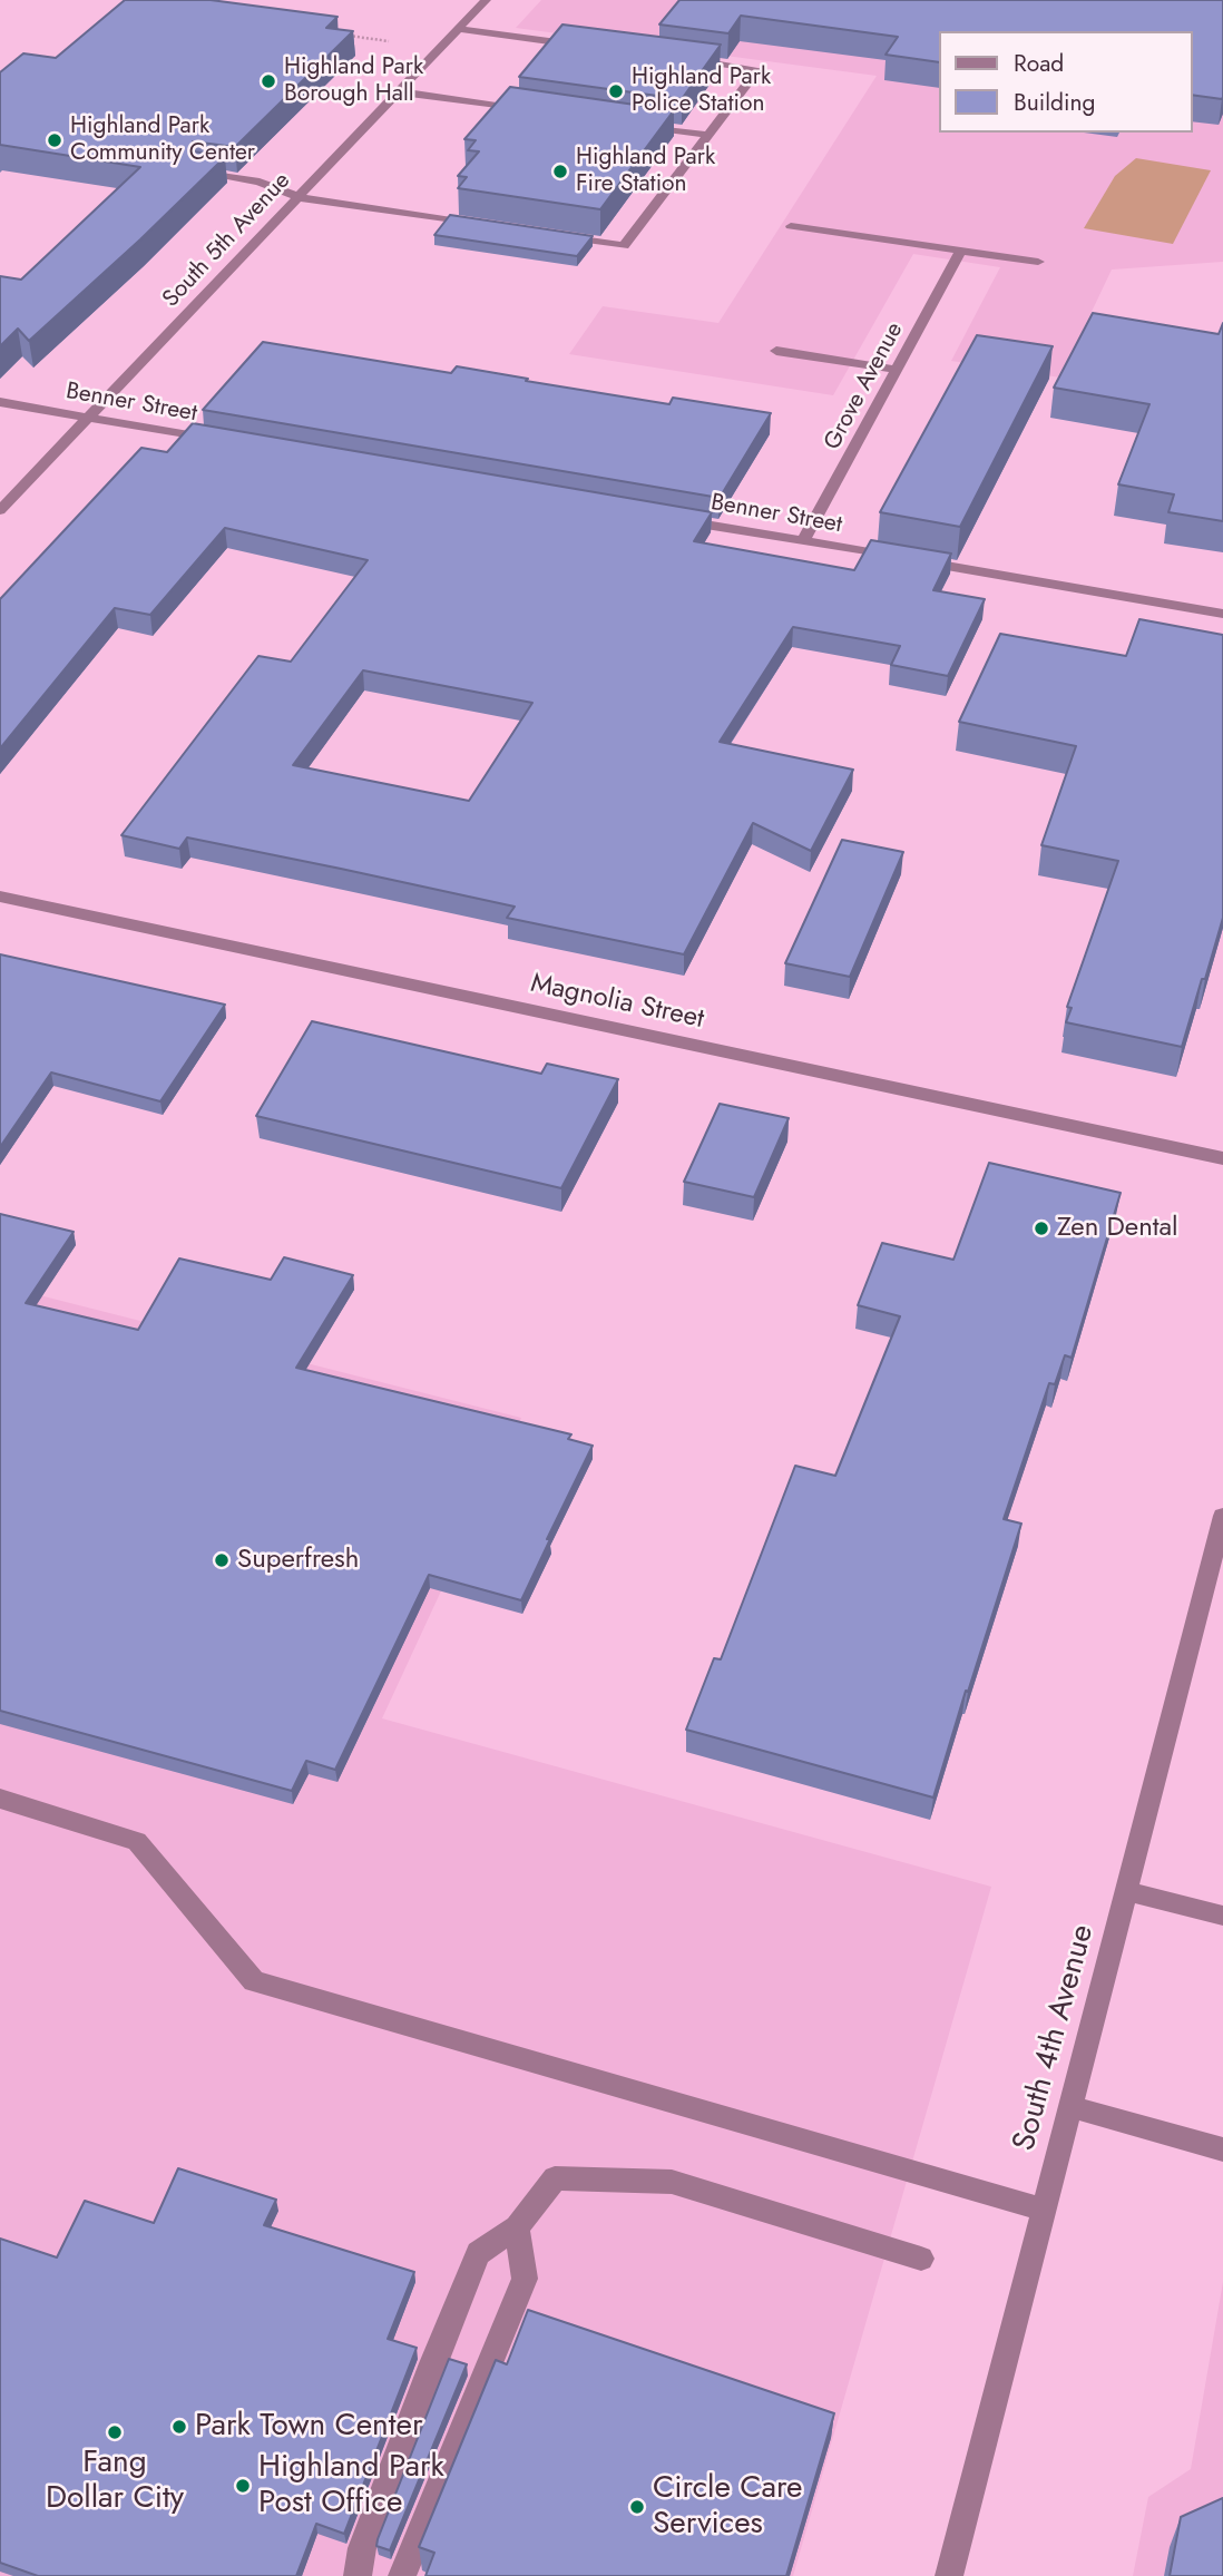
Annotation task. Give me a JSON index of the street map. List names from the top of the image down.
{
  "streets": {
    "street": [
      "South 5th Avenue",
      "Grove Avenue",
      "Benner Street",
      "Magnolia Street",
      "South 4th Avenue"
    ]
  },
  "crossings": [
    ["South 5th Avenue", "Benner Street"],
    ["Grove Avenue", "Benner Street"]
  ],
  "places": [
    "Highland Park Borough Hall",
    "Highland Park Police Station",
    "Highland Park Community Center",
    "Highland Park Fire Station",
    "Zen Dental",
    "Superfresh",
    "Park Town Center",
    "Fang Dollar City",
    "Highland Park Post Office",
    "Circle Care Services"
  ],
  "legend": ["Road", "Building"]
}
